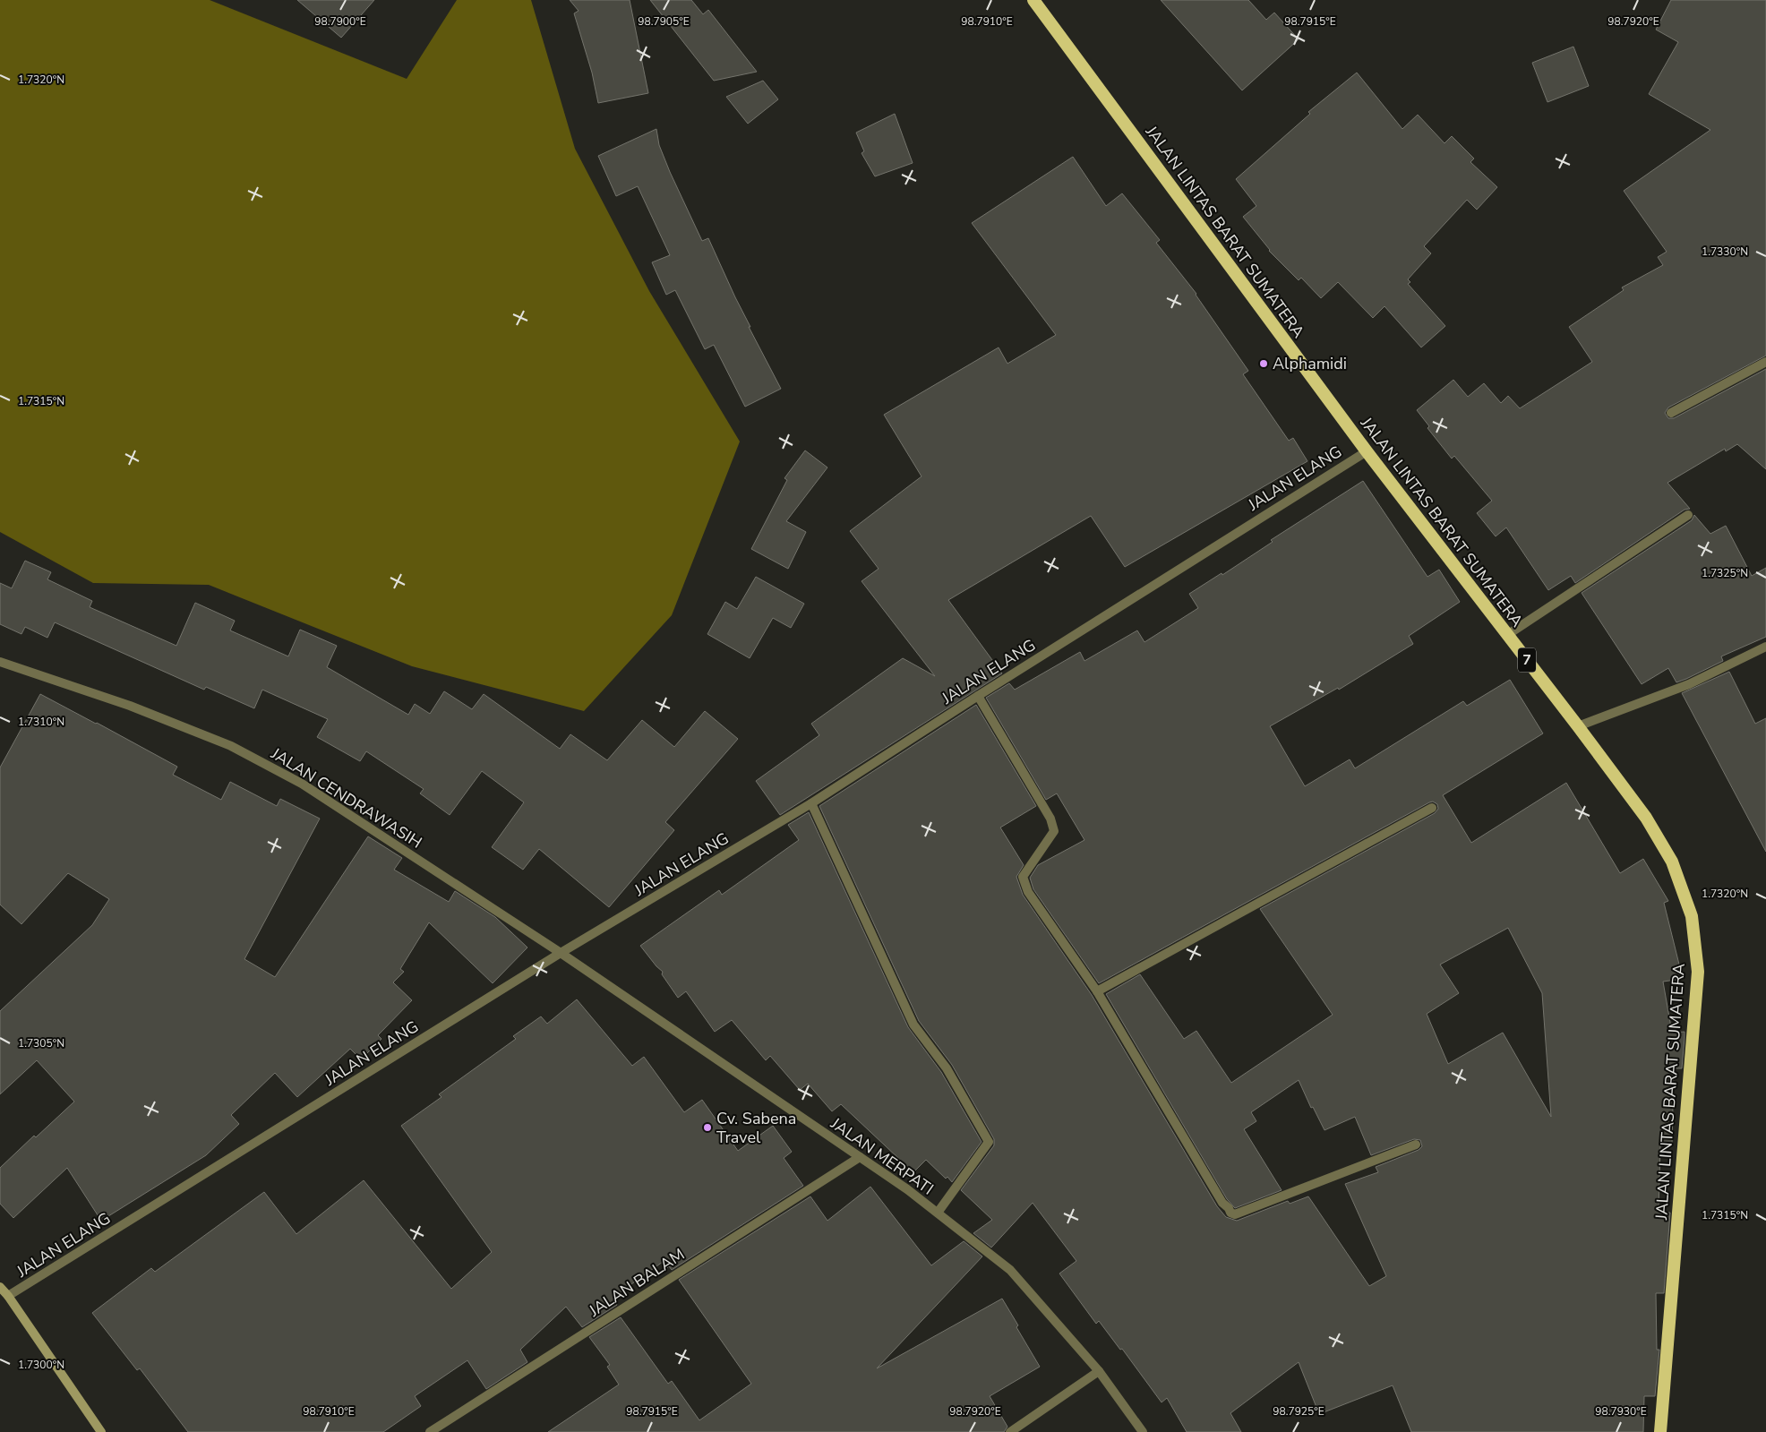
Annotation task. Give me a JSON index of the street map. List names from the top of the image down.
{
  "streets": {
    "highway": ["JALAN LINTAS BARAT SUMATERA", "7"],
    "street": [
      "JALAN ELANG",
      "JALAN CENDRAWASIH",
      "JALAN MERPATI",
      "JALAN BALAM"
    ]
  },
  "crossings": [
    ["JALAN LINTAS BARAT SUMATERA", "JALAN ELANG"],
    ["JALAN ELANG", "JALAN CENDRAWASIH"],
    ["JALAN ELANG", "JALAN MERPATI"],
    ["JALAN CENDRAWASIH", "JALAN MERPATI"],
    ["JALAN MERPATI", "JALAN BALAM"]
  ],
  "places": ["Alphamidi", "Cv. Sabena Travel"],
  "coordinates": [
    "98.7900°E",
    "98.7905°E",
    "98.7910°E",
    "98.7915°E",
    "98.7920°E",
    "1.7320°N",
    "1.7330°N",
    "1.7315°N",
    "1.7325°N",
    "1.7310°N",
    "1.7305°N",
    "1.7300°N",
    "98.7925°E",
    "98.7930°E"
  ]
}
